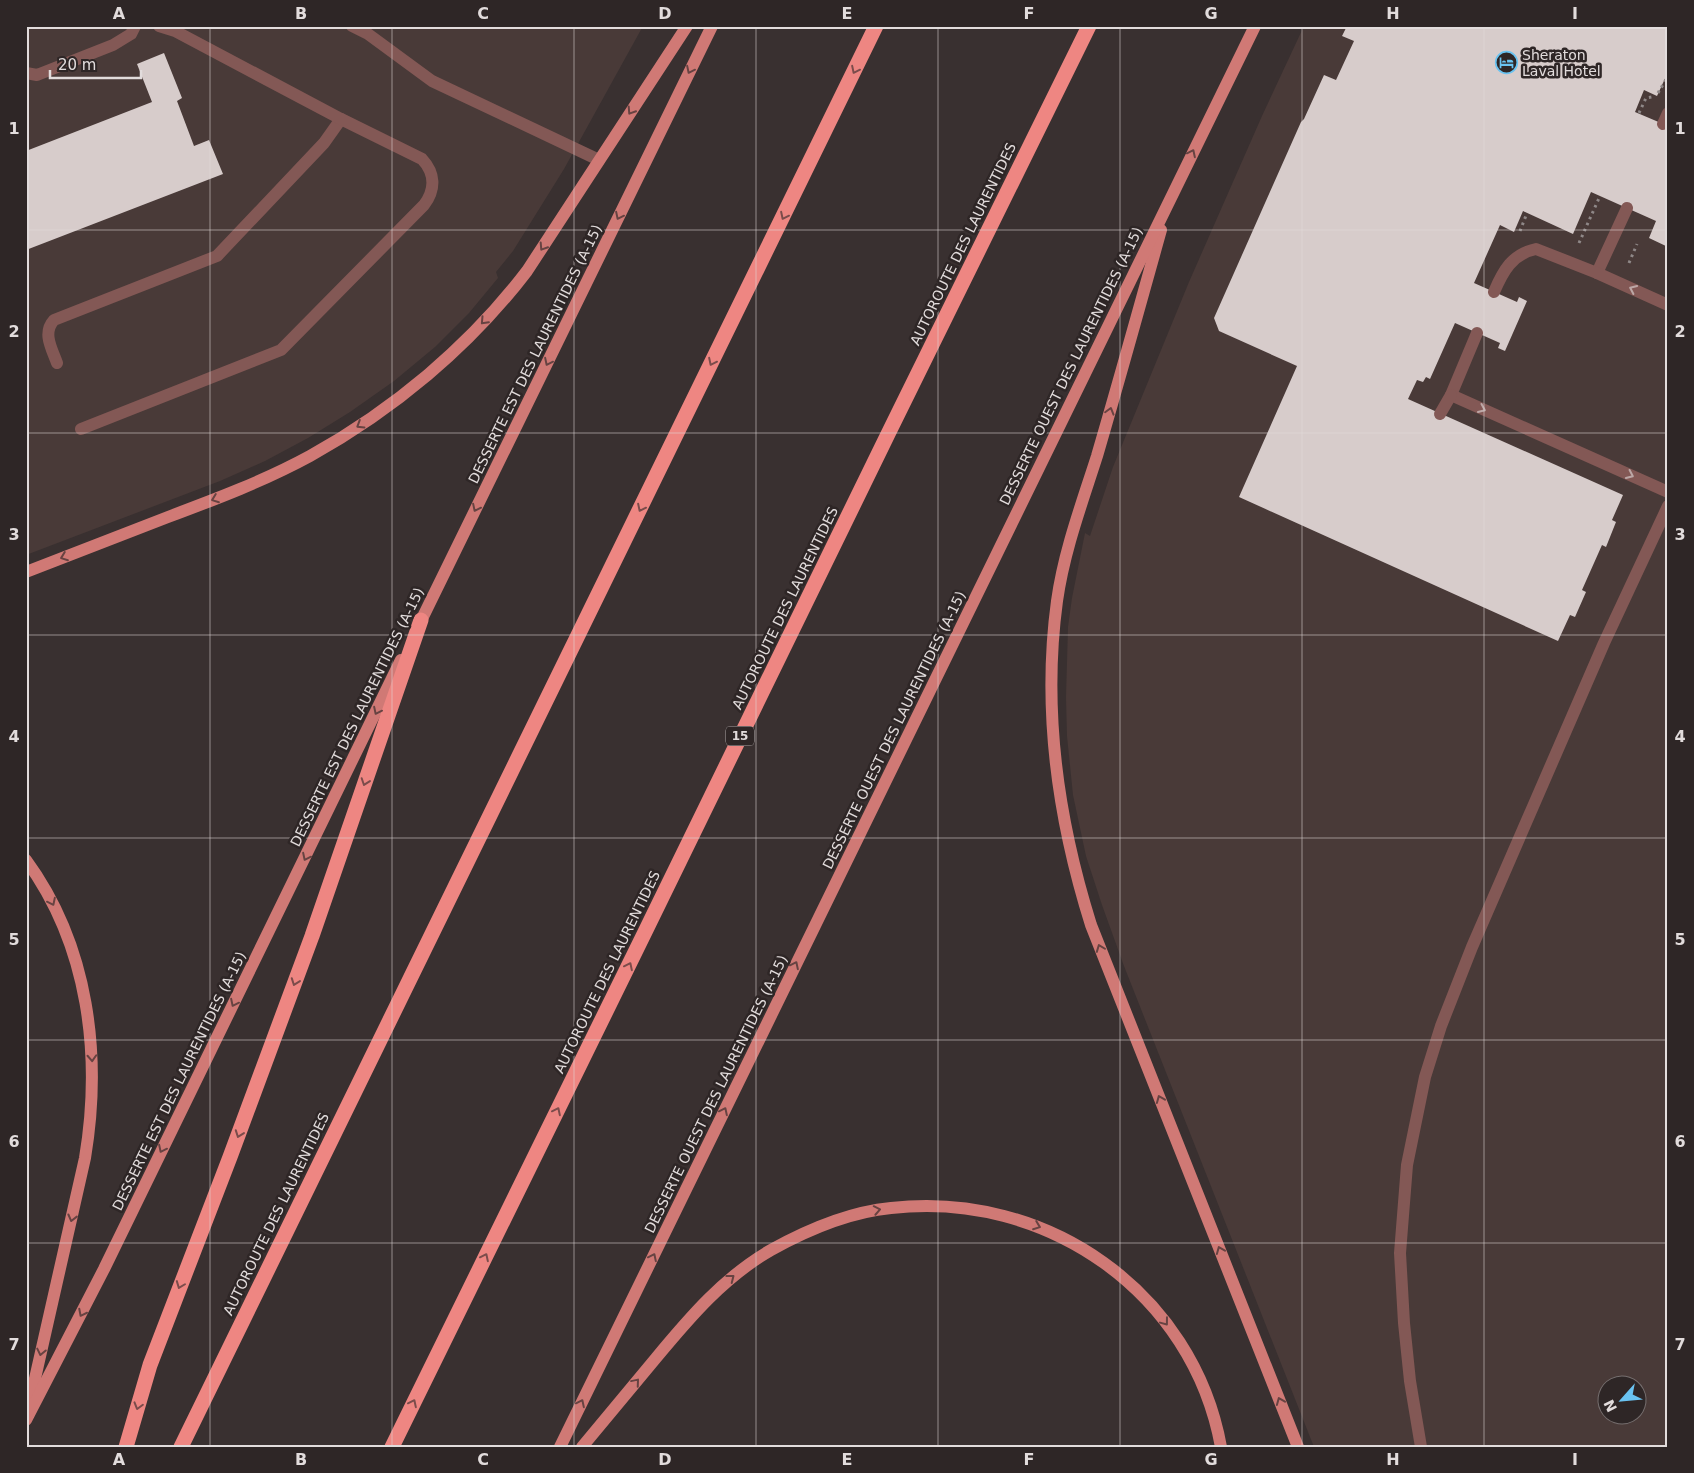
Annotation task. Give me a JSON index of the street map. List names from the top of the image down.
{
  "streets": {
    "highway": ["AUTOROUTE DES LAURENTIDES", "15"],
    "main road": ["DESSERTE EST DES LAURENTIDES (A-15)", "DESSERTE OUEST DES LAURENTIDES (A-15)"]
  },
  "one_way": ["DESSERTE EST DES LAURENTIDES (A-15)", "DESSERTE OUEST DES LAURENTIDES (A-15)"],
  "places": {
    "hotel": ["Sheraton Laval Hotel"]
  },
  "scale_bar": "20 m",
  "north": "bottom left",
  "grid": {
    "columns": [
      "A",
      "B",
      "C",
      "D",
      "E",
      "F",
      "G",
      "H",
      "I"
    ],
    "rows": [
      "1",
      "2",
      "3",
      "4",
      "5",
      "6",
      "7"
    ]
  }
}
